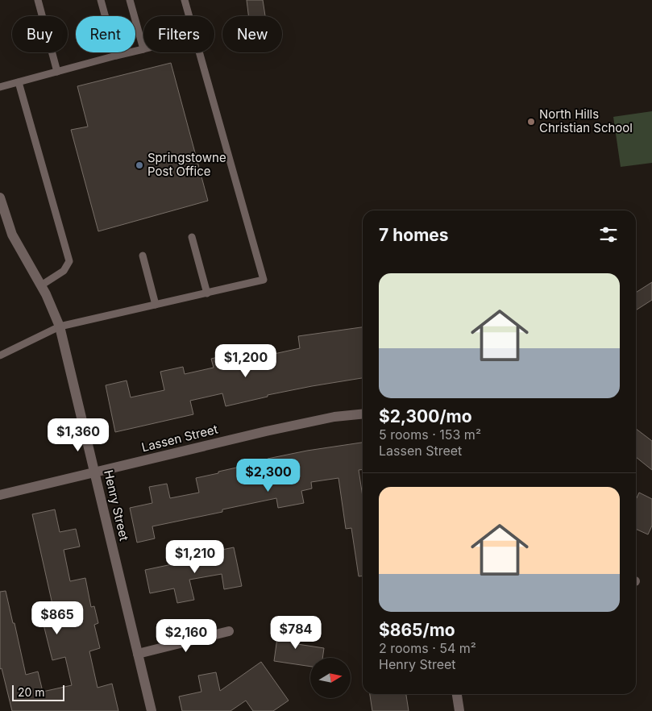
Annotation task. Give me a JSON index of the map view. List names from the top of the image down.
{
  "streets": {
    "street": ["Lassen Street", "Henry Street"]
  },
  "crossings": [
    ["Lassen Street", "Henry Street"]
  ],
  "places": ["North Hills Christian School", "Springstowne Post Office"],
  "scale_bar": "20 m",
  "north": "right",
  "page": {
    "chip": [
      "Buy",
      "Rent",
      "Filters",
      "New"
    ],
    "heading": "7 homes",
    "list": [
      {
        "name": "$2,300/mo",
        "note": "5 rooms · 153 m² · Lassen Street"
      },
      {
        "name": "$865/mo",
        "note": "2 rooms · 54 m² · Henry Street"
      }
    ],
    "price": [
      "$1,200",
      "$1,360",
      "$2,300",
      "$1,210",
      "$865",
      "$784",
      "$2,160"
    ],
    "scale": "20 m"
  }
}
